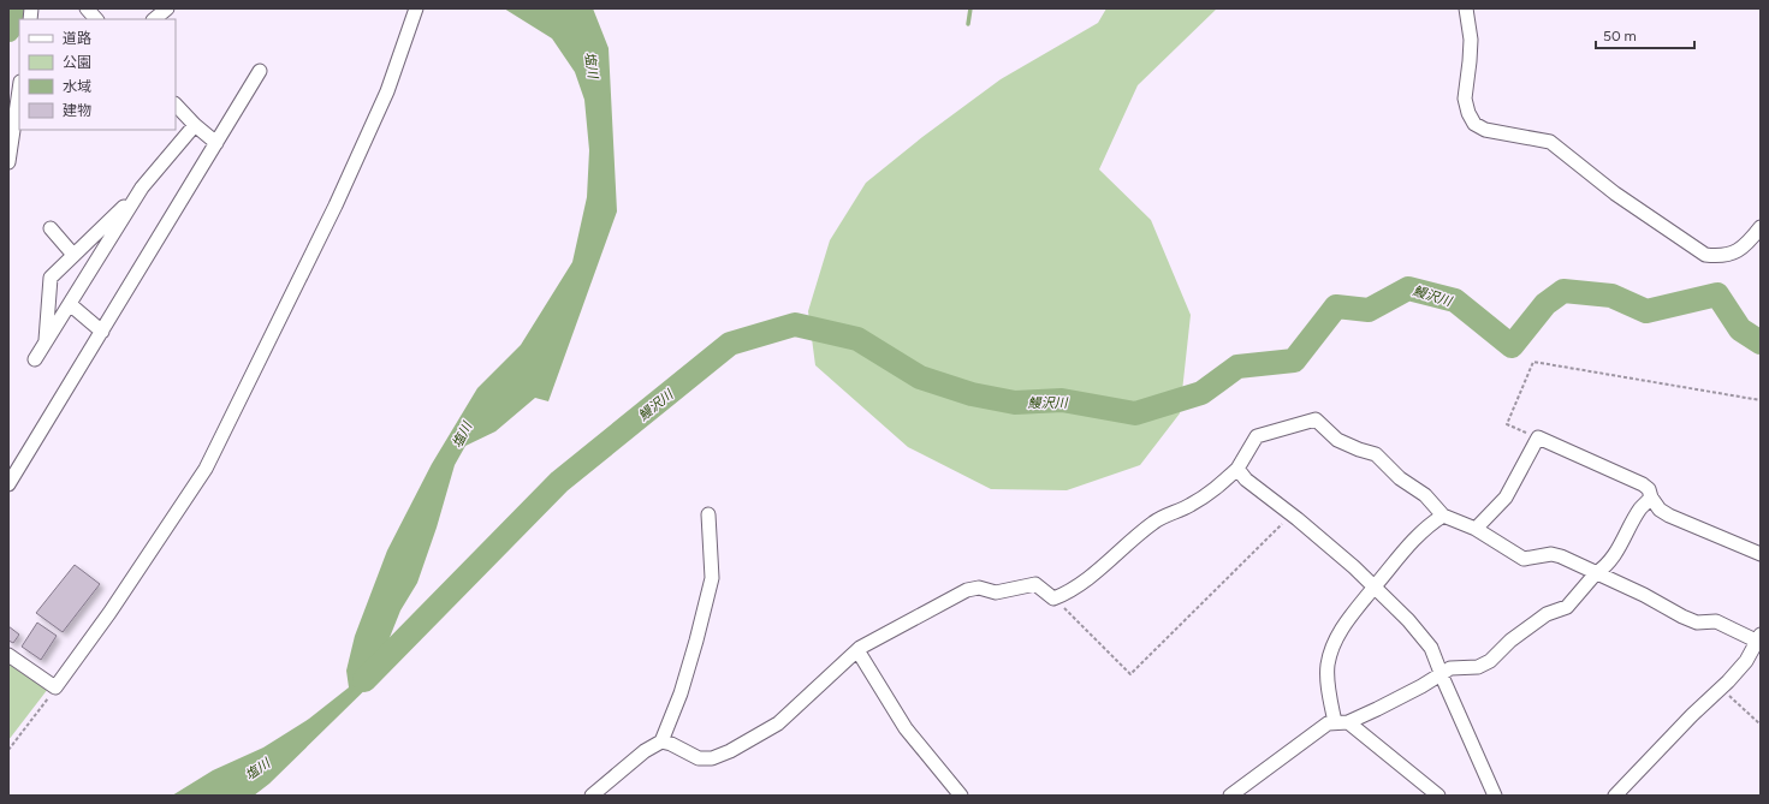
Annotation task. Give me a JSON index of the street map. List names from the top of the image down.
{
  "water": ["塩川", "鰻沢川"],
  "legend": [
    "道路",
    "公園",
    "水域",
    "建物"
  ],
  "scale_bar": "50 m"
}
